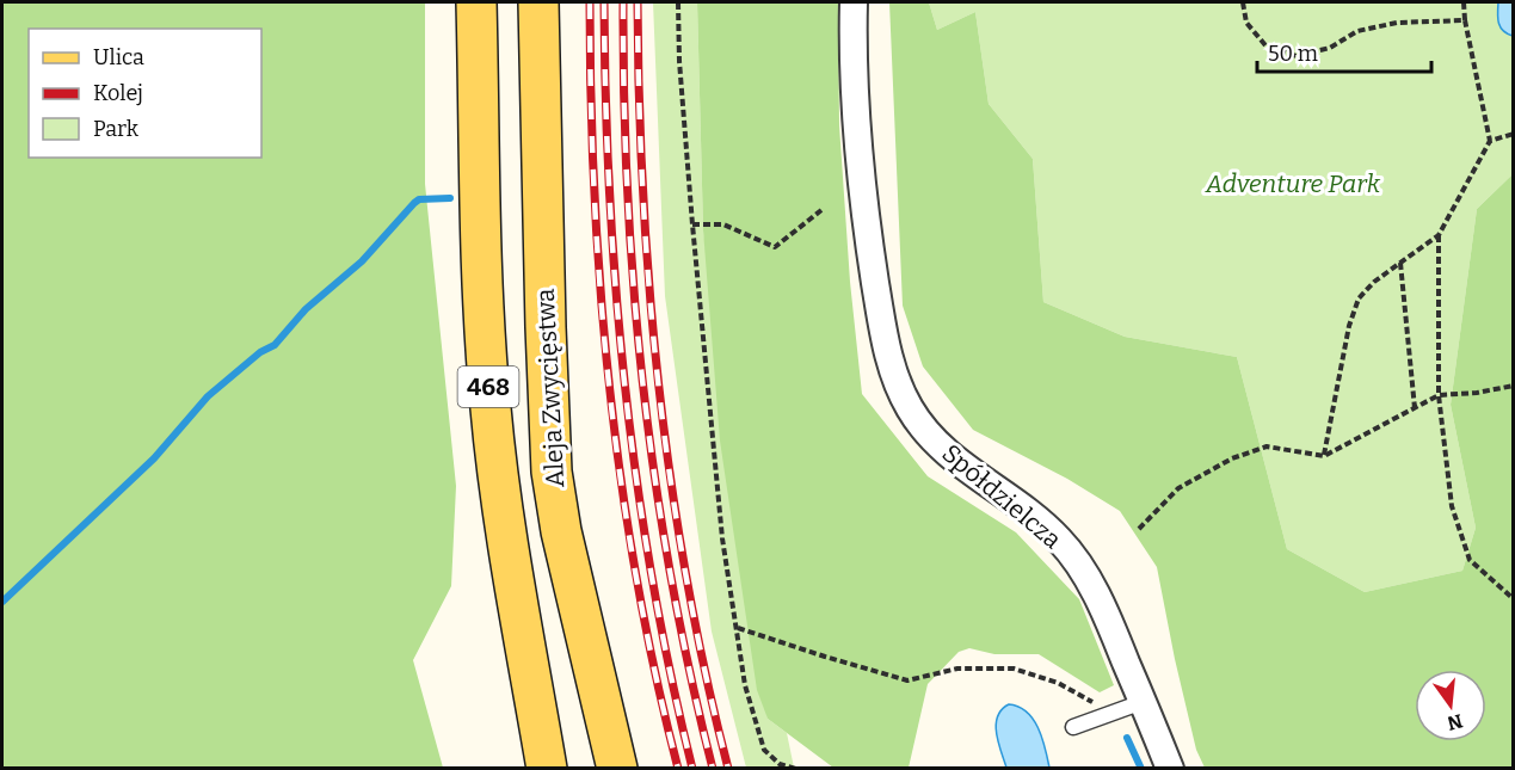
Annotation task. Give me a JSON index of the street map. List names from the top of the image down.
{
  "streets": {
    "main road": ["468", "Aleja Zwycięstwa"],
    "street": ["Spółdzielcza"]
  },
  "parks": ["Adventure Park"],
  "legend": ["Ulica", "Kolej", "Park"],
  "scale_bar": "50 m",
  "north": "bottom"
}
